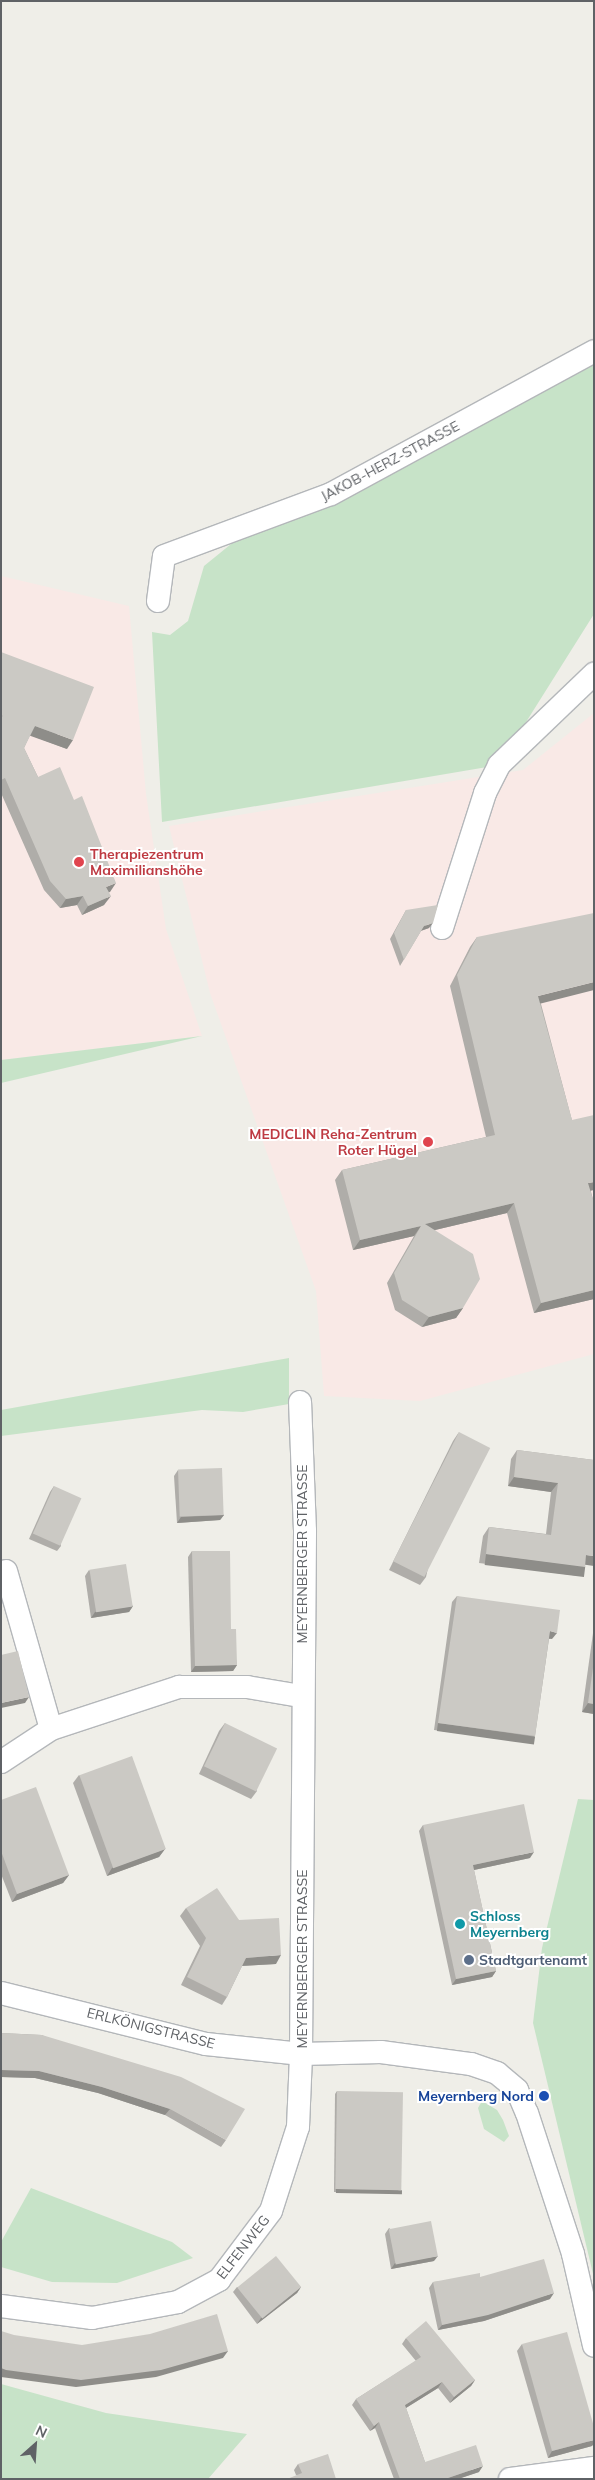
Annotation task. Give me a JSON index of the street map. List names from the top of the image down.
{
  "streets": {
    "street": [
      "JAKOB-HERZ-STRASSE",
      "MEYERNBERGER STRASSE",
      "ERLKÖNIGSTRASSE",
      "ELFENWEG"
    ]
  },
  "crossings": [
    ["MEYERNBERGER STRASSE", "ERLKÖNIGSTRASSE"],
    ["MEYERNBERGER STRASSE", "ELFENWEG"],
    ["ERLKÖNIGSTRASSE", "ELFENWEG"]
  ],
  "places": [
    "Therapiezentrum Maximilianshöhe",
    "MEDICLIN Reha-Zentrum Roter Hügel",
    "Schloss Meyernberg",
    "Stadtgartenamt",
    "Meyernberg Nord"
  ],
  "north": "top right"
}
